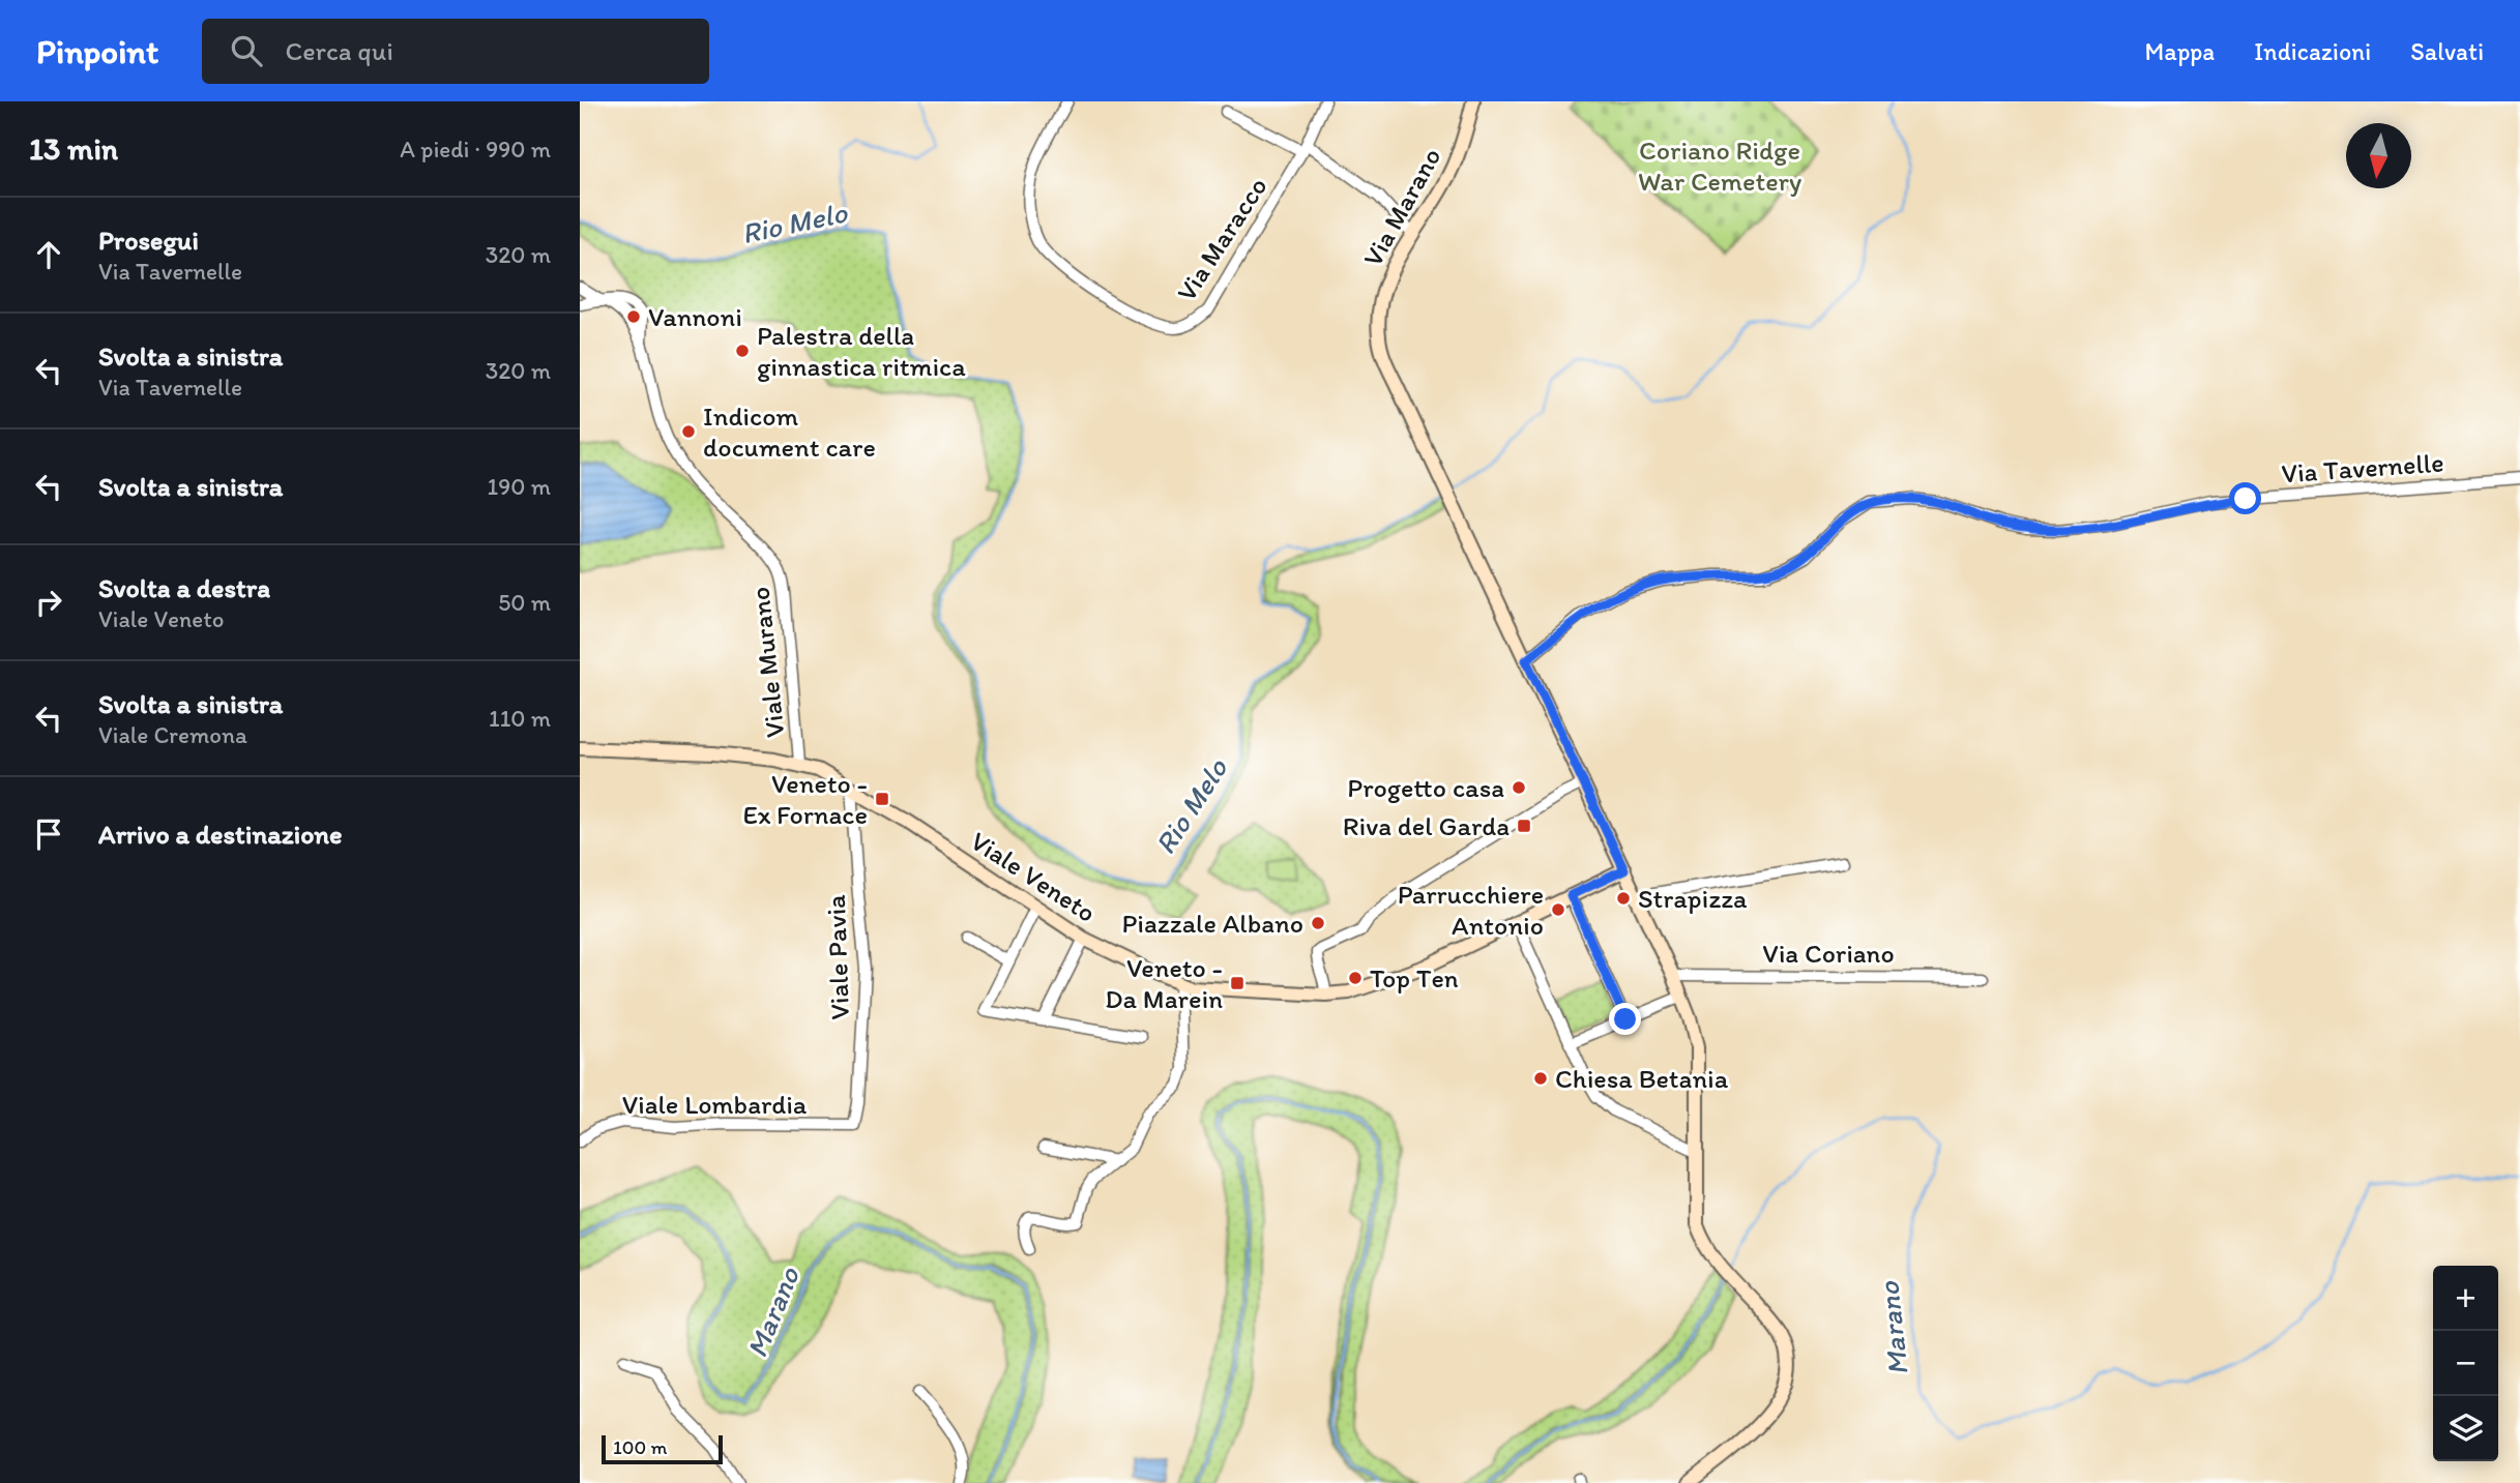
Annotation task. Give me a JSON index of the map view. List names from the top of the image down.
{
  "streets": {
    "main road": ["Via Marano", "Viale Veneto"],
    "street": [
      "Via Maracco",
      "Via Tavernelle",
      "Viale Murano",
      "Via Coriano",
      "Viale Pavia",
      "Viale Lombardia"
    ]
  },
  "crossings": [
    ["Via Marano", "Via Tavernelle"],
    ["Via Marano", "Viale Veneto"],
    ["Via Marano", "Via Coriano"],
    ["Viale Murano", "Viale Veneto"],
    ["Viale Veneto", "Viale Pavia"],
    ["Viale Pavia", "Viale Lombardia"]
  ],
  "water": ["Rio Melo", "Marano"],
  "parks": ["Coriano Ridge War Cemetery"],
  "places": {
    "other": [
      "Vannoni",
      "Palestra della ginnastica ritmica",
      "Indicom document care",
      "Progetto casa",
      "Strapizza",
      "Parrucchiere Antonio",
      "Piazzale Albano",
      "Top Ten",
      "Chiesa Betania"
    ],
    "transit": ["Veneto - Ex Fornace", "Riva del Garda", "Veneto - Da Marein"]
  },
  "scale_bar": "100 m",
  "north": "bottom",
  "page": {
    "header": "Pinpoint",
    "search": "Cerca qui",
    "nav": ["Mappa", "Indicazioni", "Salvati"],
    "heading": ["13 min", "A piedi · 990 m"],
    "list": [
      ["Prosegui", "Via Tavernelle", "320 m"],
      ["Svolta a sinistra", "Via Tavernelle", "320 m"],
      ["Svolta a sinistra", "190 m"],
      ["Svolta a destra", "Viale Veneto", "50 m"],
      ["Svolta a sinistra", "Viale Cremona", "110 m"],
      "Arrivo a destinazione"
    ],
    "map_buttons": ["+", "−"],
    "scale": "100 m"
  }
}
